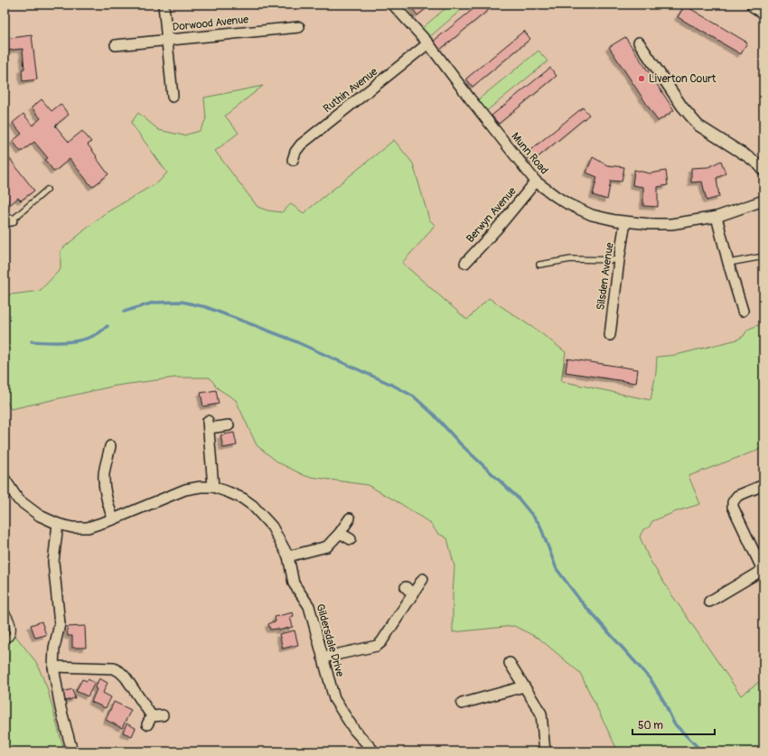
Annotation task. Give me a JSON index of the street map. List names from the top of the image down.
{
  "streets": {
    "street": [
      "Dorwood Avenue",
      "Ruthin Avenue",
      "Munn Road",
      "Berwyn Avenue",
      "Silsden Avenue",
      "Gildersdale Drive"
    ]
  },
  "crossings": [
    ["Ruthin Avenue", "Munn Road"],
    ["Munn Road", "Berwyn Avenue"],
    ["Munn Road", "Silsden Avenue"]
  ],
  "places": ["Liverton Court"],
  "scale_bar": "50 m"
}
